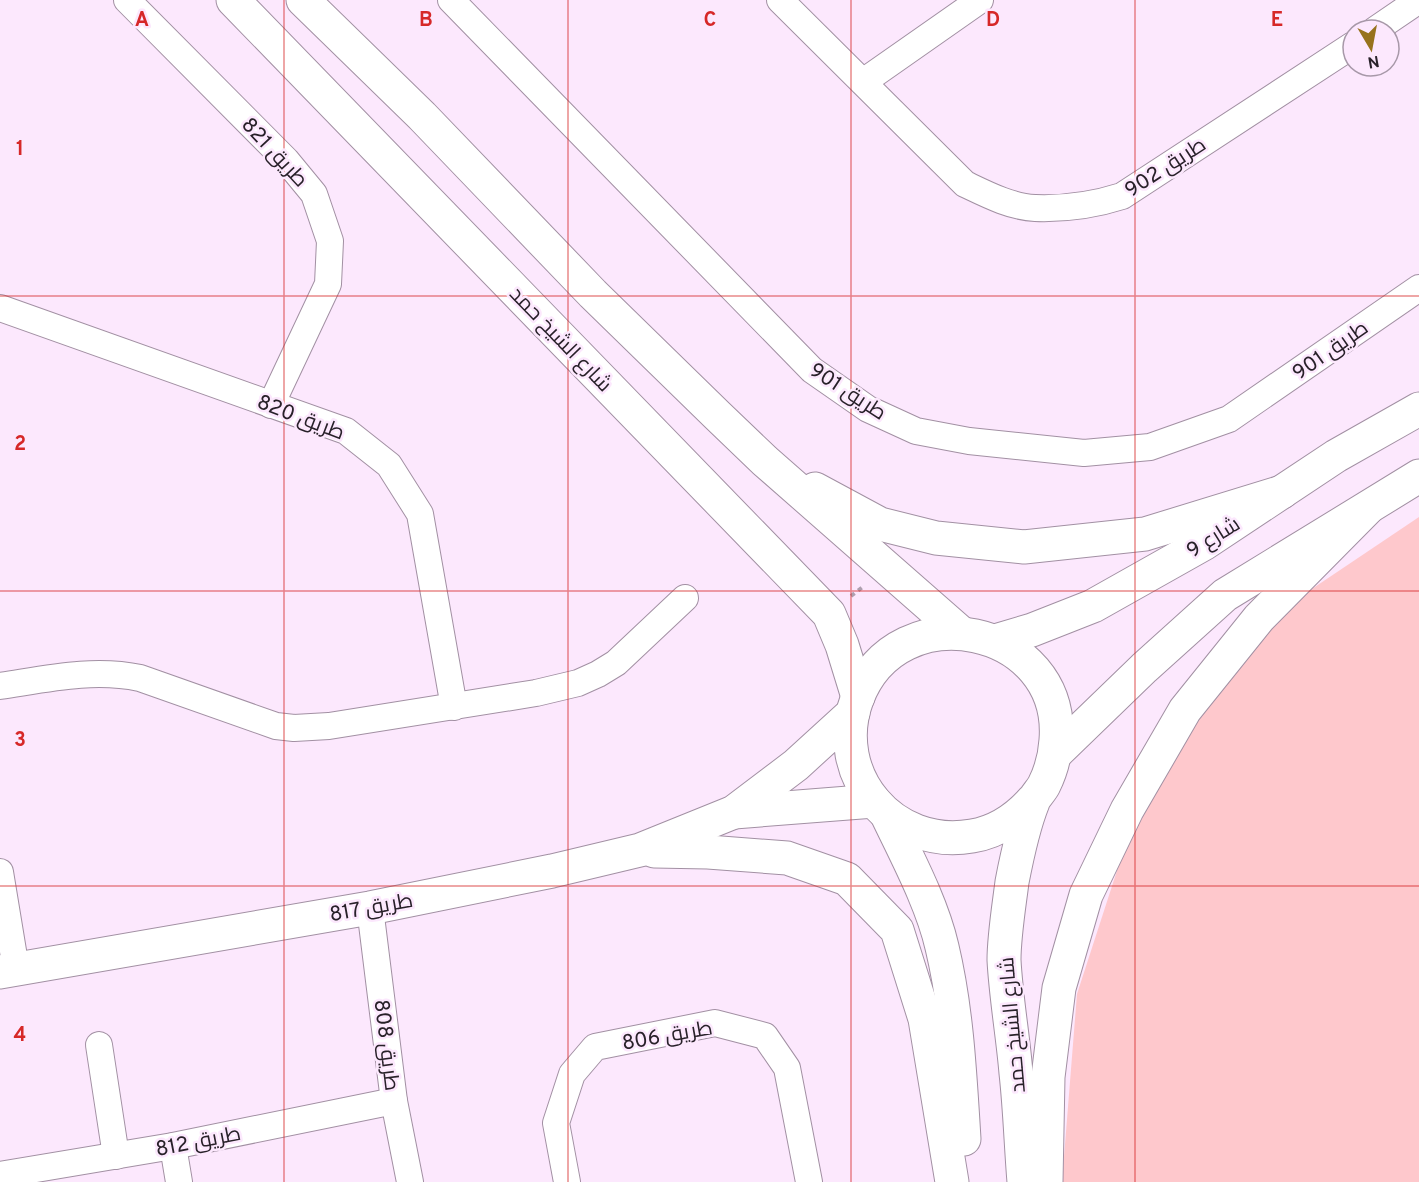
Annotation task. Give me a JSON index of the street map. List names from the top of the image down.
{
  "streets": {
    "main road": ["شارع الشيخ حمد", "شارع 9", "طريق 817"],
    "street": [
      "طريق 821",
      "طريق 902",
      "طريق 901",
      "طريق 820",
      "طريق 806",
      "طريق 808",
      "طريق 812"
    ]
  },
  "crossings": [
    ["طريق 821", "طريق 820"],
    ["شارع الشيخ حمد", "شارع 9"],
    ["شارع الشيخ حمد", "طريق 817"],
    ["شارع 9", "طريق 817"],
    ["طريق 817", "طريق 808"],
    ["طريق 808", "طريق 812"]
  ],
  "north": "bottom",
  "grid": {
    "columns": [
      "A",
      "B",
      "C",
      "D",
      "E"
    ],
    "rows": [
      "1",
      "2",
      "3",
      "4"
    ]
  }
}
